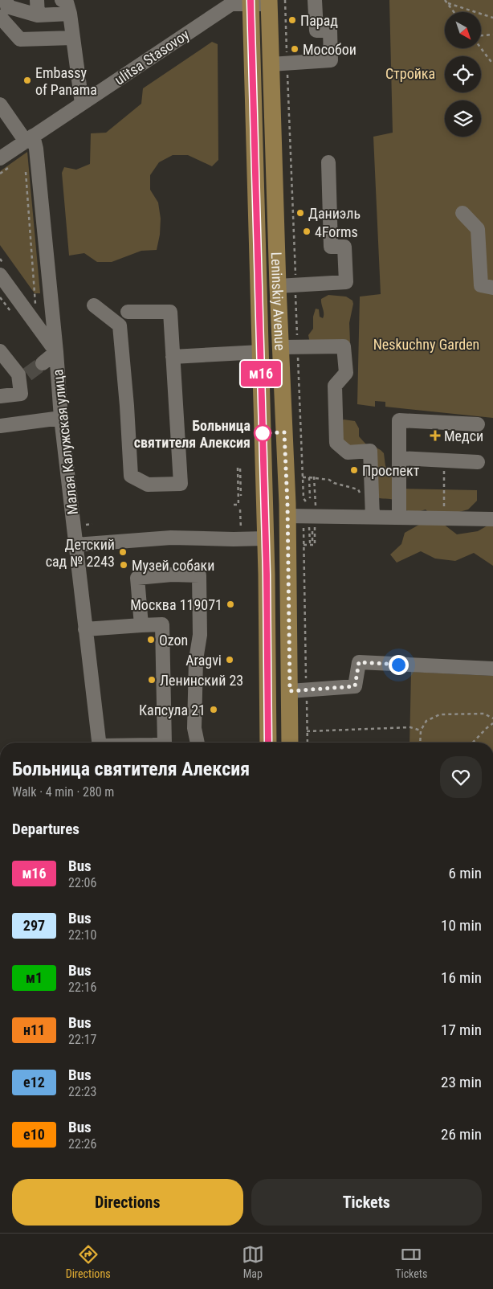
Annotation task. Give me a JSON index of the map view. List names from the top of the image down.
{
  "streets": {
    "main road": ["Leninskiy Avenue"],
    "street": ["ulitsa Stasovoy", "Малая Калужская улица"]
  },
  "crossings": [
    ["ulitsa Stasovoy", "Leninskiy Avenue"],
    ["ulitsa Stasovoy", "Малая Калужская улица"]
  ],
  "parks": ["Стройка", "Neskuchny Garden"],
  "places": {
    "other": [
      "Парад",
      "Мособои",
      "Embassy of Panama",
      "Даниэль",
      "4Forms",
      "Больница святителя Алексия",
      "Проспект",
      "Детский сад № 2243",
      "Музей собаки",
      "Москва 119071",
      "Ozon",
      "Aragvi",
      "Ленинский 23",
      "Капсула 21"
    ],
    "health": ["Медси"]
  },
  "lines": ["bus line м16"],
  "north": "bottom right",
  "page": {
    "on_map": "м16",
    "heading": [
      ["Больница святителя Алексия", "Walk · 4 min · 280 m"],
      "Departures"
    ],
    "list": [
      {
        "mark": "м16",
        "name": "Bus",
        "note": "22:06",
        "value": "6 min"
      },
      {
        "mark": "297",
        "name": "Bus",
        "note": "22:10",
        "value": "10 min"
      },
      {
        "mark": "м1",
        "name": "Bus",
        "note": "22:16",
        "value": "16 min"
      },
      {
        "mark": "н11",
        "name": "Bus",
        "note": "22:17",
        "value": "17 min"
      },
      {
        "mark": "е12",
        "name": "Bus",
        "note": "22:23",
        "value": "23 min"
      },
      {
        "mark": "е10",
        "name": "Bus",
        "note": "22:26",
        "value": "26 min"
      }
    ],
    "buttons": ["Directions", "Tickets"],
    "tabs": ["Directions", "Map", "Tickets"]
  }
}
